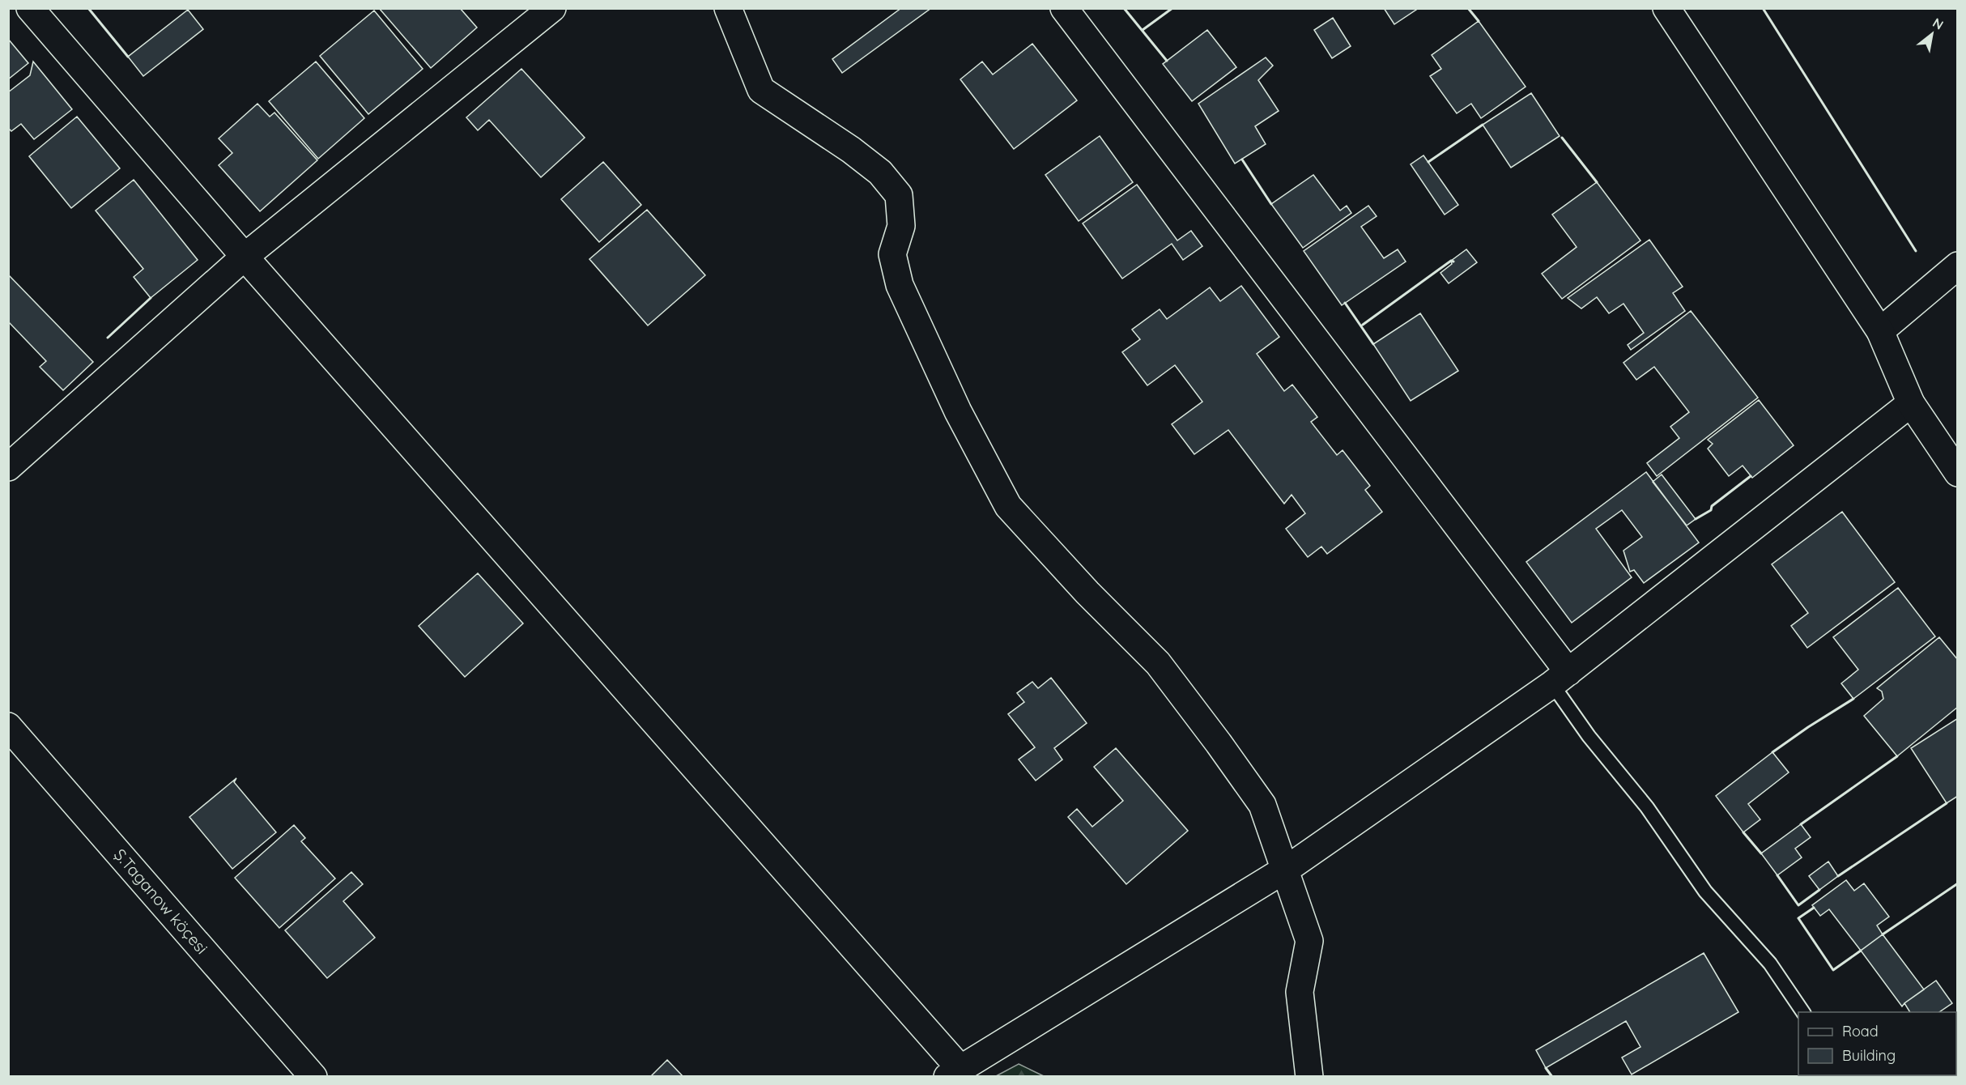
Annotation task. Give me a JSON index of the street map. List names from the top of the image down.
{
  "streets": {
    "street": ["Ş.Taganow köçesi"]
  },
  "legend": ["Road", "Building"],
  "north": "top right"
}
